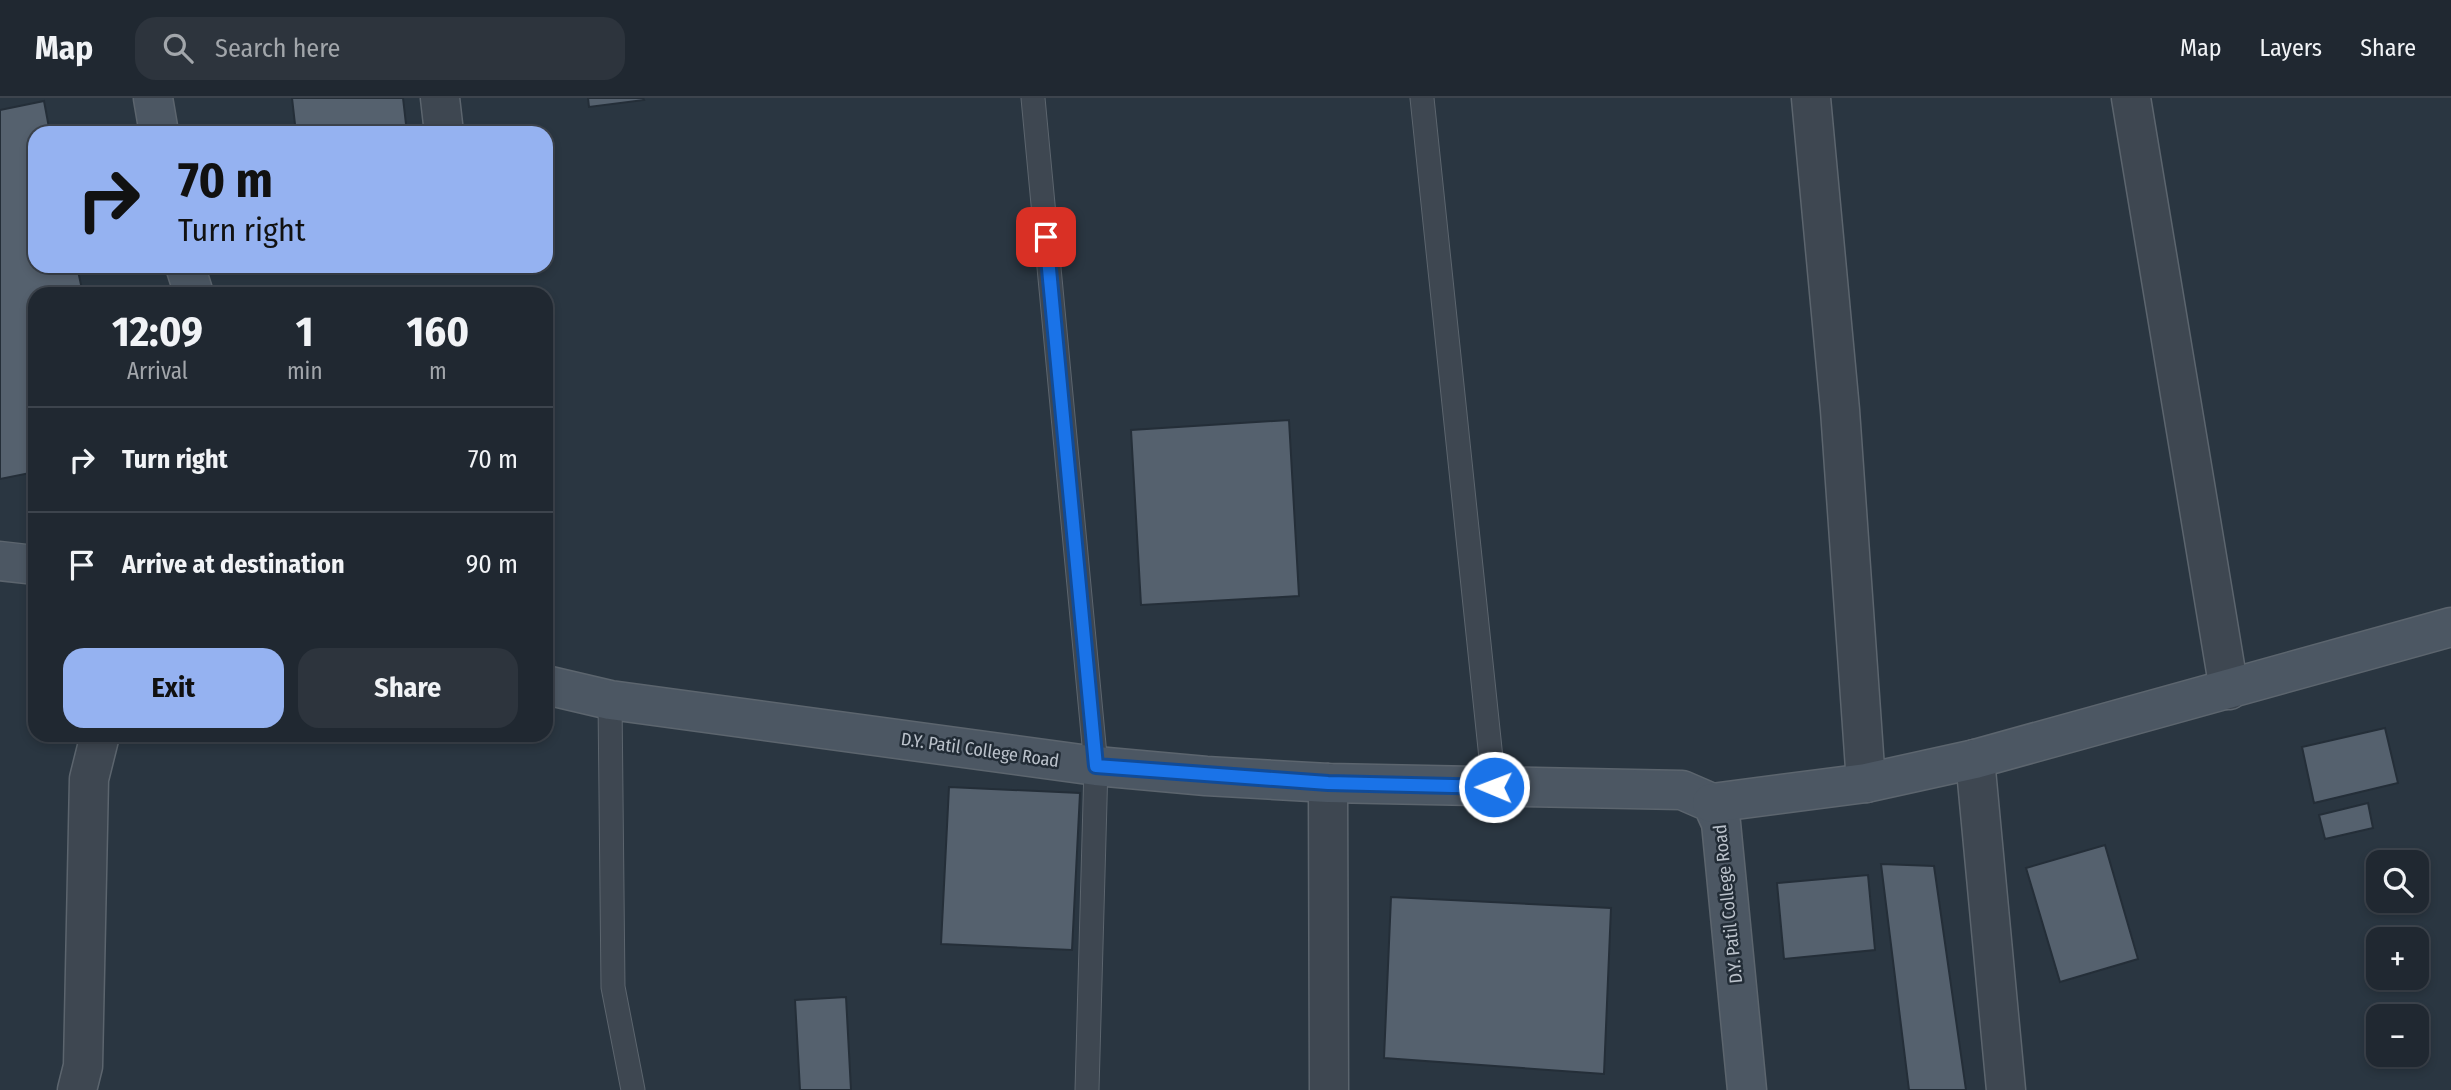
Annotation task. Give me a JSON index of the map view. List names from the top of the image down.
{
  "streets": {
    "street": ["D.Y. Patil College Road"]
  },
  "page": {
    "header": "Map",
    "search": "Search here",
    "nav": ["Map", "Layers", "Share"],
    "turn": ["70 m", "Turn right"],
    "eta": [
      "12:09",
      "Arrival",
      "1",
      "min",
      "160",
      "m"
    ],
    "list": [
      {
        "name": "Turn right",
        "value": "70 m"
      },
      {
        "name": "Arrive at destination",
        "value": "90 m"
      }
    ],
    "buttons": ["Exit", "Share"],
    "map_buttons": ["+", "−"]
  }
}
